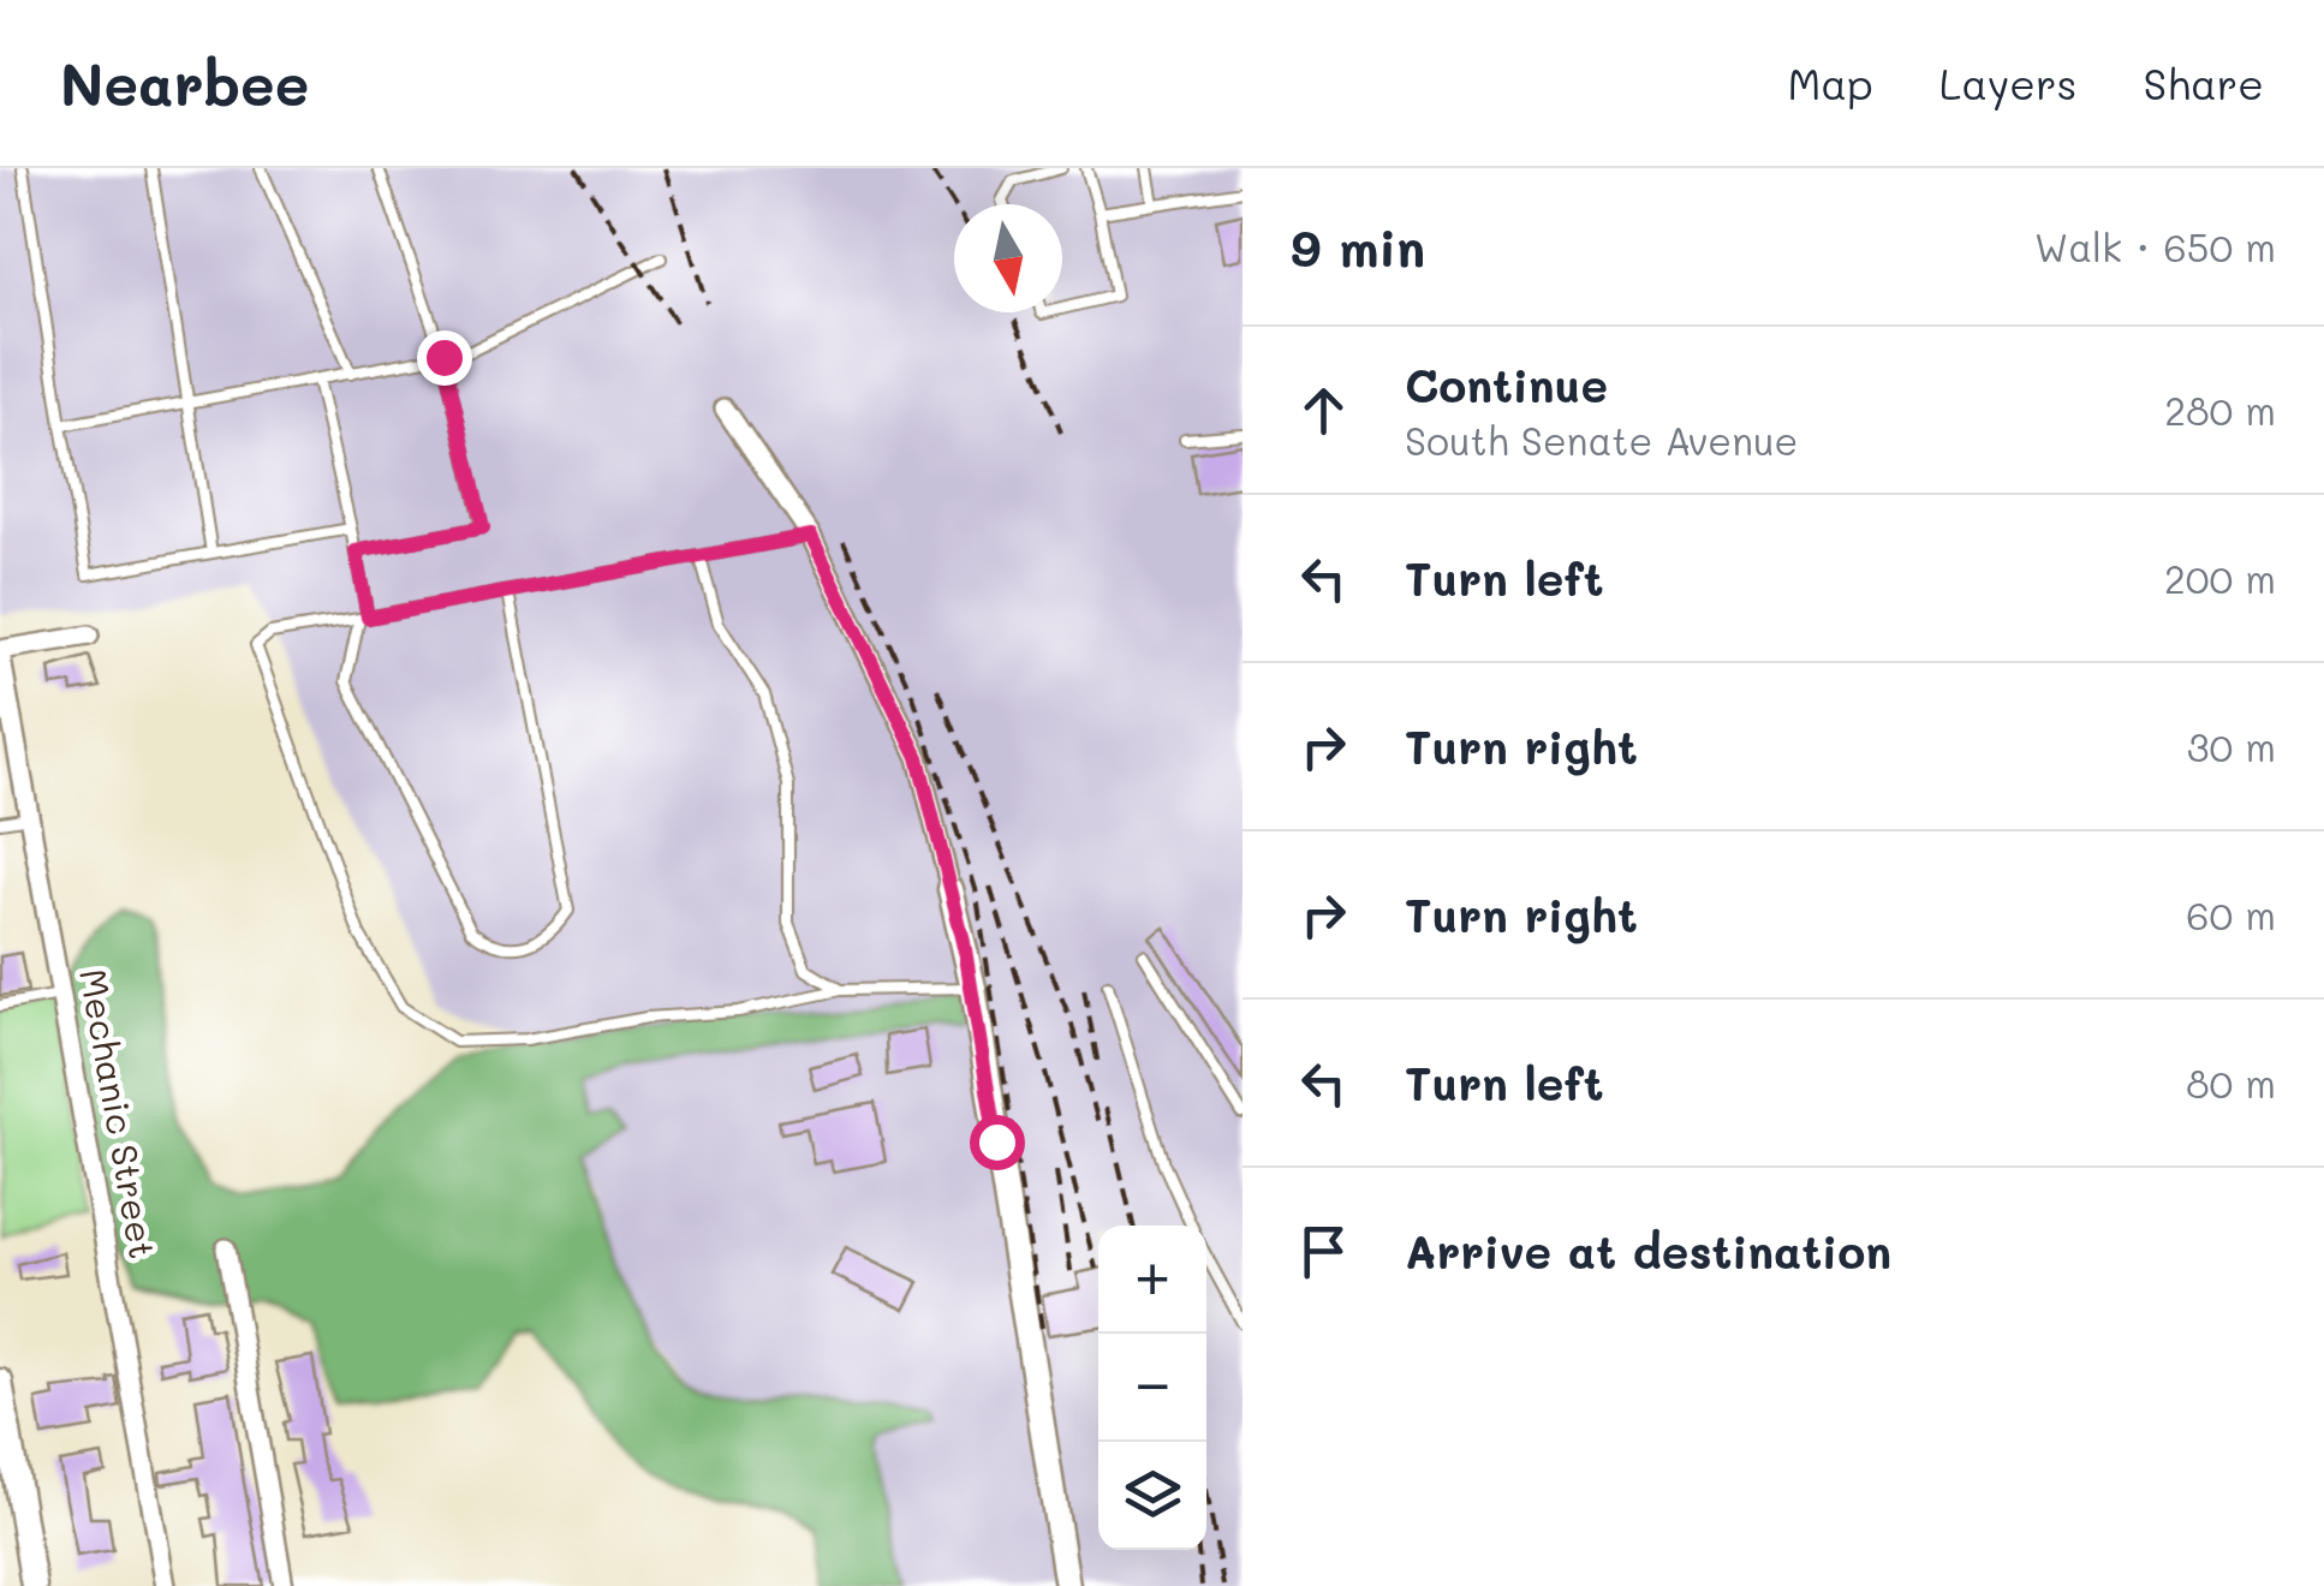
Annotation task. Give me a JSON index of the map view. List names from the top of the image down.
{
  "streets": {
    "street": ["Mechanic Street"]
  },
  "north": "bottom",
  "page": {
    "header": "Nearbee",
    "nav": ["Map", "Layers", "Share"],
    "heading": ["9 min", "Walk · 650 m"],
    "list": [
      ["Continue", "South Senate Avenue", "280 m"],
      ["Turn left", "200 m"],
      ["Turn right", "30 m"],
      ["Turn right", "60 m"],
      ["Turn left", "80 m"],
      "Arrive at destination"
    ],
    "map_buttons": ["+", "−"]
  }
}
